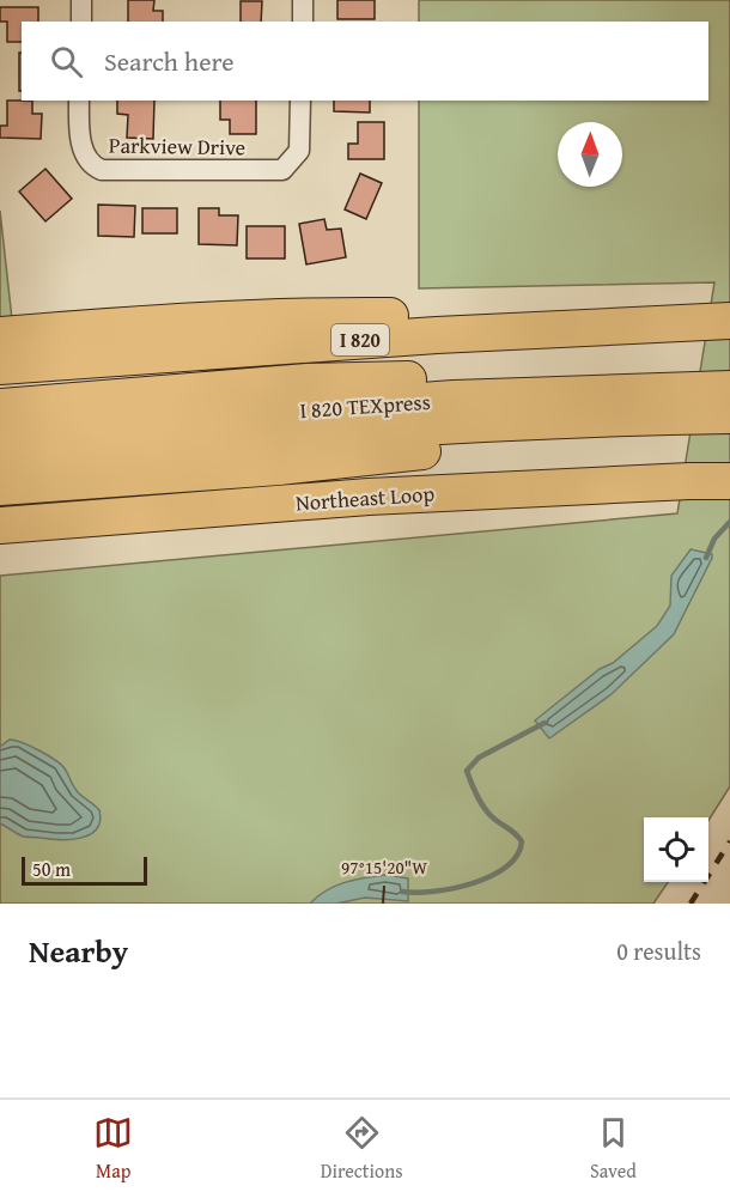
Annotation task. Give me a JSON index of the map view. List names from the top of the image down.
{
  "streets": {
    "highway": ["I 820", "I 820 TEXpress", "Northeast Loop"],
    "street": ["Parkview Drive"]
  },
  "scale_bar": "50 m",
  "north": "top",
  "page": {
    "search": "Search here",
    "scale": "50 m",
    "heading": ["Nearby", "0 results"],
    "nav": ["Map", "Directions", "Saved"]
  },
  "coordinates": ["97°15'20\"W"]
}
